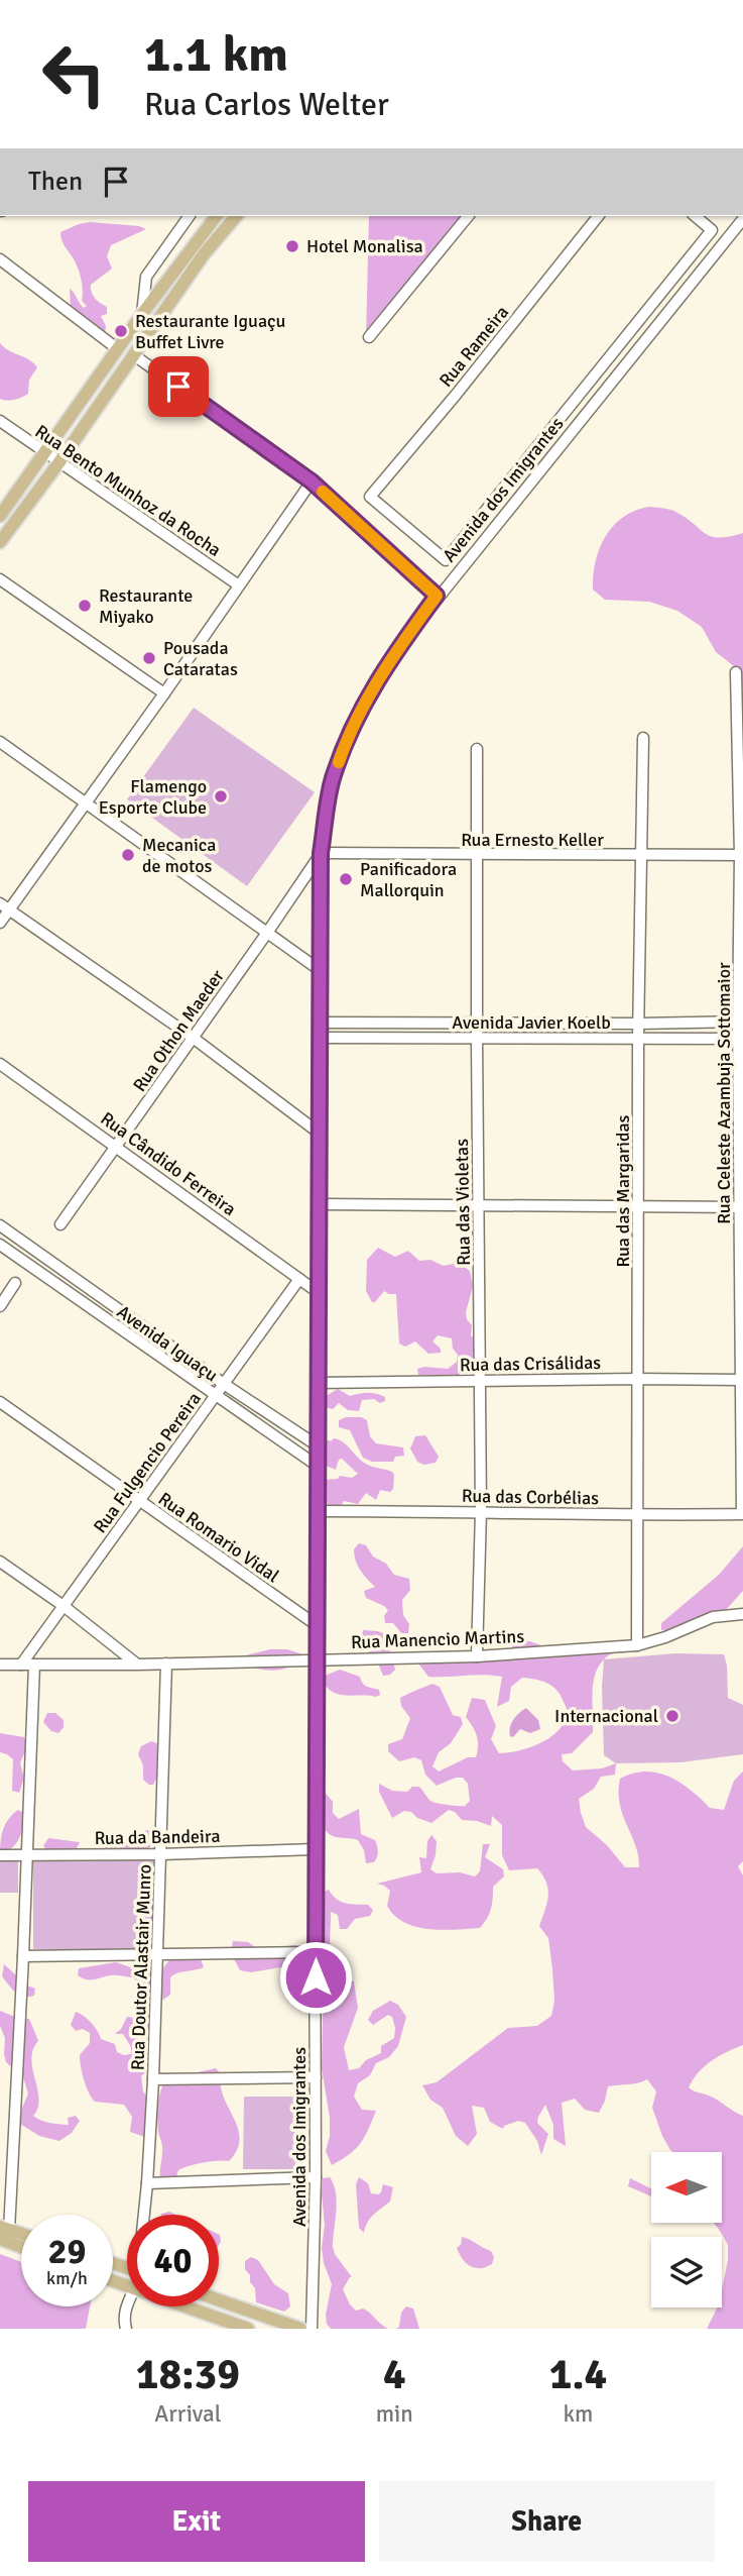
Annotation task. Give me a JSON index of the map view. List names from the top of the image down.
{
  "streets": {
    "street": [
      "Rua Rameira",
      "Avenida dos Imigrantes",
      "Rua Bento Munhoz da Rocha",
      "Rua Ernesto Keller",
      "Avenida Javier Koelb",
      "Rua Othon Maeder",
      "Rua Celeste Azambuja Sottomaior",
      "Rua Cândido Ferreira",
      "Rua das Margaridas",
      "Rua das Violetas",
      "Avenida Iguaçu",
      "Rua das Crisálidas",
      "Rua Fulgencio Pereira",
      "Rua das Corbélias",
      "Rua Romario Vidal",
      "Rua Manencio Martins",
      "Rua da Bandeira",
      "Rua Doutor Alastair Munro"
    ]
  },
  "crossings": [
    ["Avenida dos Imigrantes", "Rua Ernesto Keller"],
    ["Avenida dos Imigrantes", "Avenida Javier Koelb"],
    ["Avenida dos Imigrantes", "Rua Othon Maeder"],
    ["Avenida dos Imigrantes", "Rua Cândido Ferreira"],
    ["Avenida dos Imigrantes", "Avenida Iguaçu"],
    ["Avenida dos Imigrantes", "Rua das Crisálidas"],
    ["Avenida dos Imigrantes", "Rua das Corbélias"],
    ["Avenida dos Imigrantes", "Rua Romario Vidal"],
    ["Avenida dos Imigrantes", "Rua Manencio Martins"],
    ["Avenida dos Imigrantes", "Rua da Bandeira"],
    ["Rua Ernesto Keller", "Rua Othon Maeder"],
    ["Rua Ernesto Keller", "Rua Celeste Azambuja Sottomaior"],
    ["Rua Ernesto Keller", "Rua das Margaridas"],
    ["Rua Ernesto Keller", "Rua das Violetas"],
    ["Avenida Javier Koelb", "Rua Celeste Azambuja Sottomaior"],
    ["Avenida Javier Koelb", "Rua das Margaridas"],
    ["Avenida Javier Koelb", "Rua das Violetas"],
    ["Rua Othon Maeder", "Rua Cândido Ferreira"],
    ["Rua Celeste Azambuja Sottomaior", "Rua das Crisálidas"],
    ["Rua Celeste Azambuja Sottomaior", "Rua das Corbélias"],
    ["Rua Cândido Ferreira", "Rua Fulgencio Pereira"],
    ["Rua das Margaridas", "Rua das Crisálidas"],
    ["Rua das Margaridas", "Rua das Corbélias"],
    ["Rua das Margaridas", "Rua Manencio Martins"],
    ["Rua das Violetas", "Rua das Crisálidas"],
    ["Rua das Violetas", "Rua das Corbélias"],
    ["Rua das Violetas", "Rua Manencio Martins"],
    ["Avenida Iguaçu", "Rua Fulgencio Pereira"],
    ["Rua Fulgencio Pereira", "Rua Romario Vidal"],
    ["Rua Fulgencio Pereira", "Rua Manencio Martins"],
    ["Rua Manencio Martins", "Rua Doutor Alastair Munro"],
    ["Rua da Bandeira", "Rua Doutor Alastair Munro"]
  ],
  "places": [
    "Hotel Monalisa",
    "Restaurante Iguaçu Buffet Livre",
    "Restaurante Miyako",
    "Pousada Cataratas",
    "Flamengo Esporte Clube",
    "Mecanica de motos",
    "Panificadora Mallorquin",
    "Internacional"
  ],
  "north": "left",
  "page": {
    "turn": ["1.1 km", "Rua Carlos Welter"],
    "then": "Then",
    "speed": "29 km/h",
    "limit": "40",
    "eta": [
      "18:39",
      "Arrival",
      "4",
      "min",
      "1.4",
      "km"
    ],
    "buttons": ["Exit", "Share"]
  }
}
